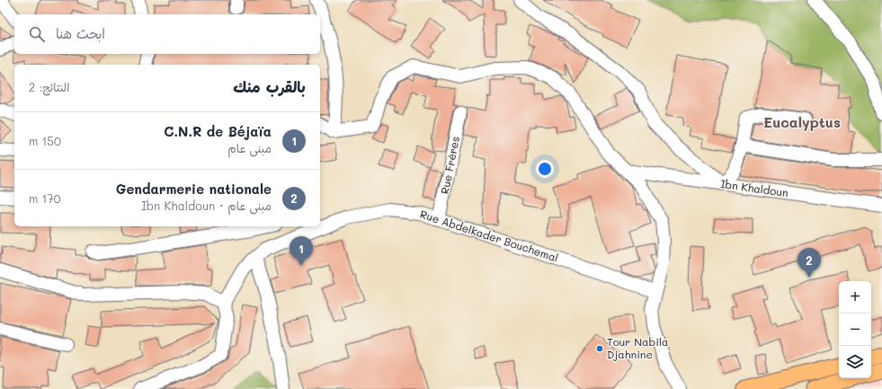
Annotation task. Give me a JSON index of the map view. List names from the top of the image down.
{
  "streets": {
    "street": ["Rue Frères", "Ibn Khaldoun", "Rue Abdelkader Bouchemal"]
  },
  "crossings": [
    ["Rue Frères", "Rue Abdelkader Bouchemal"]
  ],
  "districts": ["Eucalyptus"],
  "places": ["Tour Nabila Djahnine"],
  "page": {
    "search": "ابحث هنا",
    "heading": ["بالقرب منك", "النتائج: 2"],
    "list": [
      {
        "mark": "1",
        "name": "C.N.R de Béjaïa",
        "note": "مبنى عام",
        "value": "150 m"
      },
      {
        "mark": "2",
        "name": "Gendarmerie nationale",
        "note": "مبنى عام · Ibn Khaldoun",
        "value": "170 m"
      }
    ],
    "pins": ["1", "2"],
    "map_buttons": ["+", "−"]
  }
}
